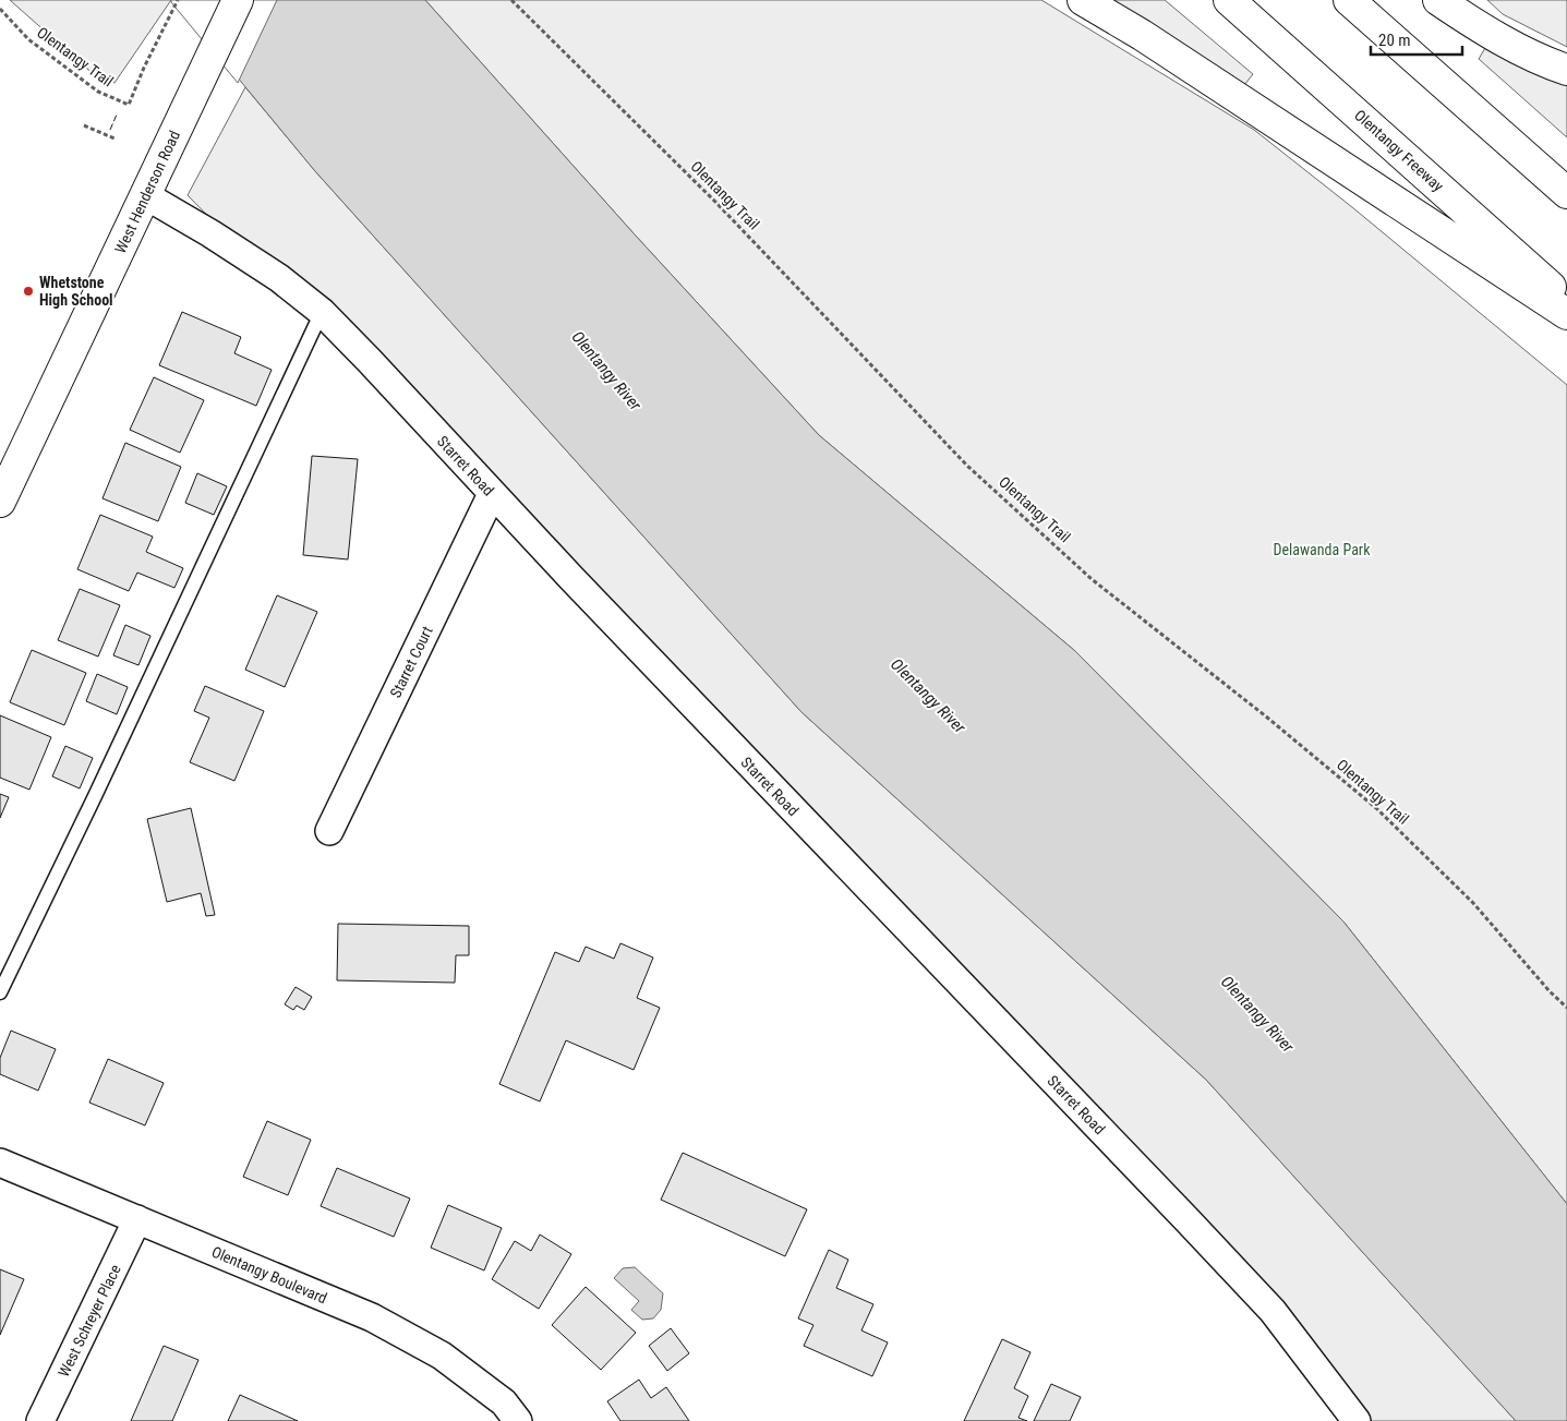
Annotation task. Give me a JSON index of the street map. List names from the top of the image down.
{
  "streets": {
    "main road": ["Olentangy Freeway", "West Henderson Road"],
    "street": [
      "Starret Road",
      "Starret Court",
      "Olentangy Boulevard",
      "West Schreyer Place"
    ],
    "path": ["Olentangy Trail"]
  },
  "crossings": [
    ["West Henderson Road", "Starret Road"],
    ["Starret Road", "Starret Court"],
    ["Olentangy Boulevard", "West Schreyer Place"]
  ],
  "water": ["Olentangy River"],
  "parks": ["Delawanda Park"],
  "places": ["Whetstone High School"],
  "scale_bar": "20 m"
}
